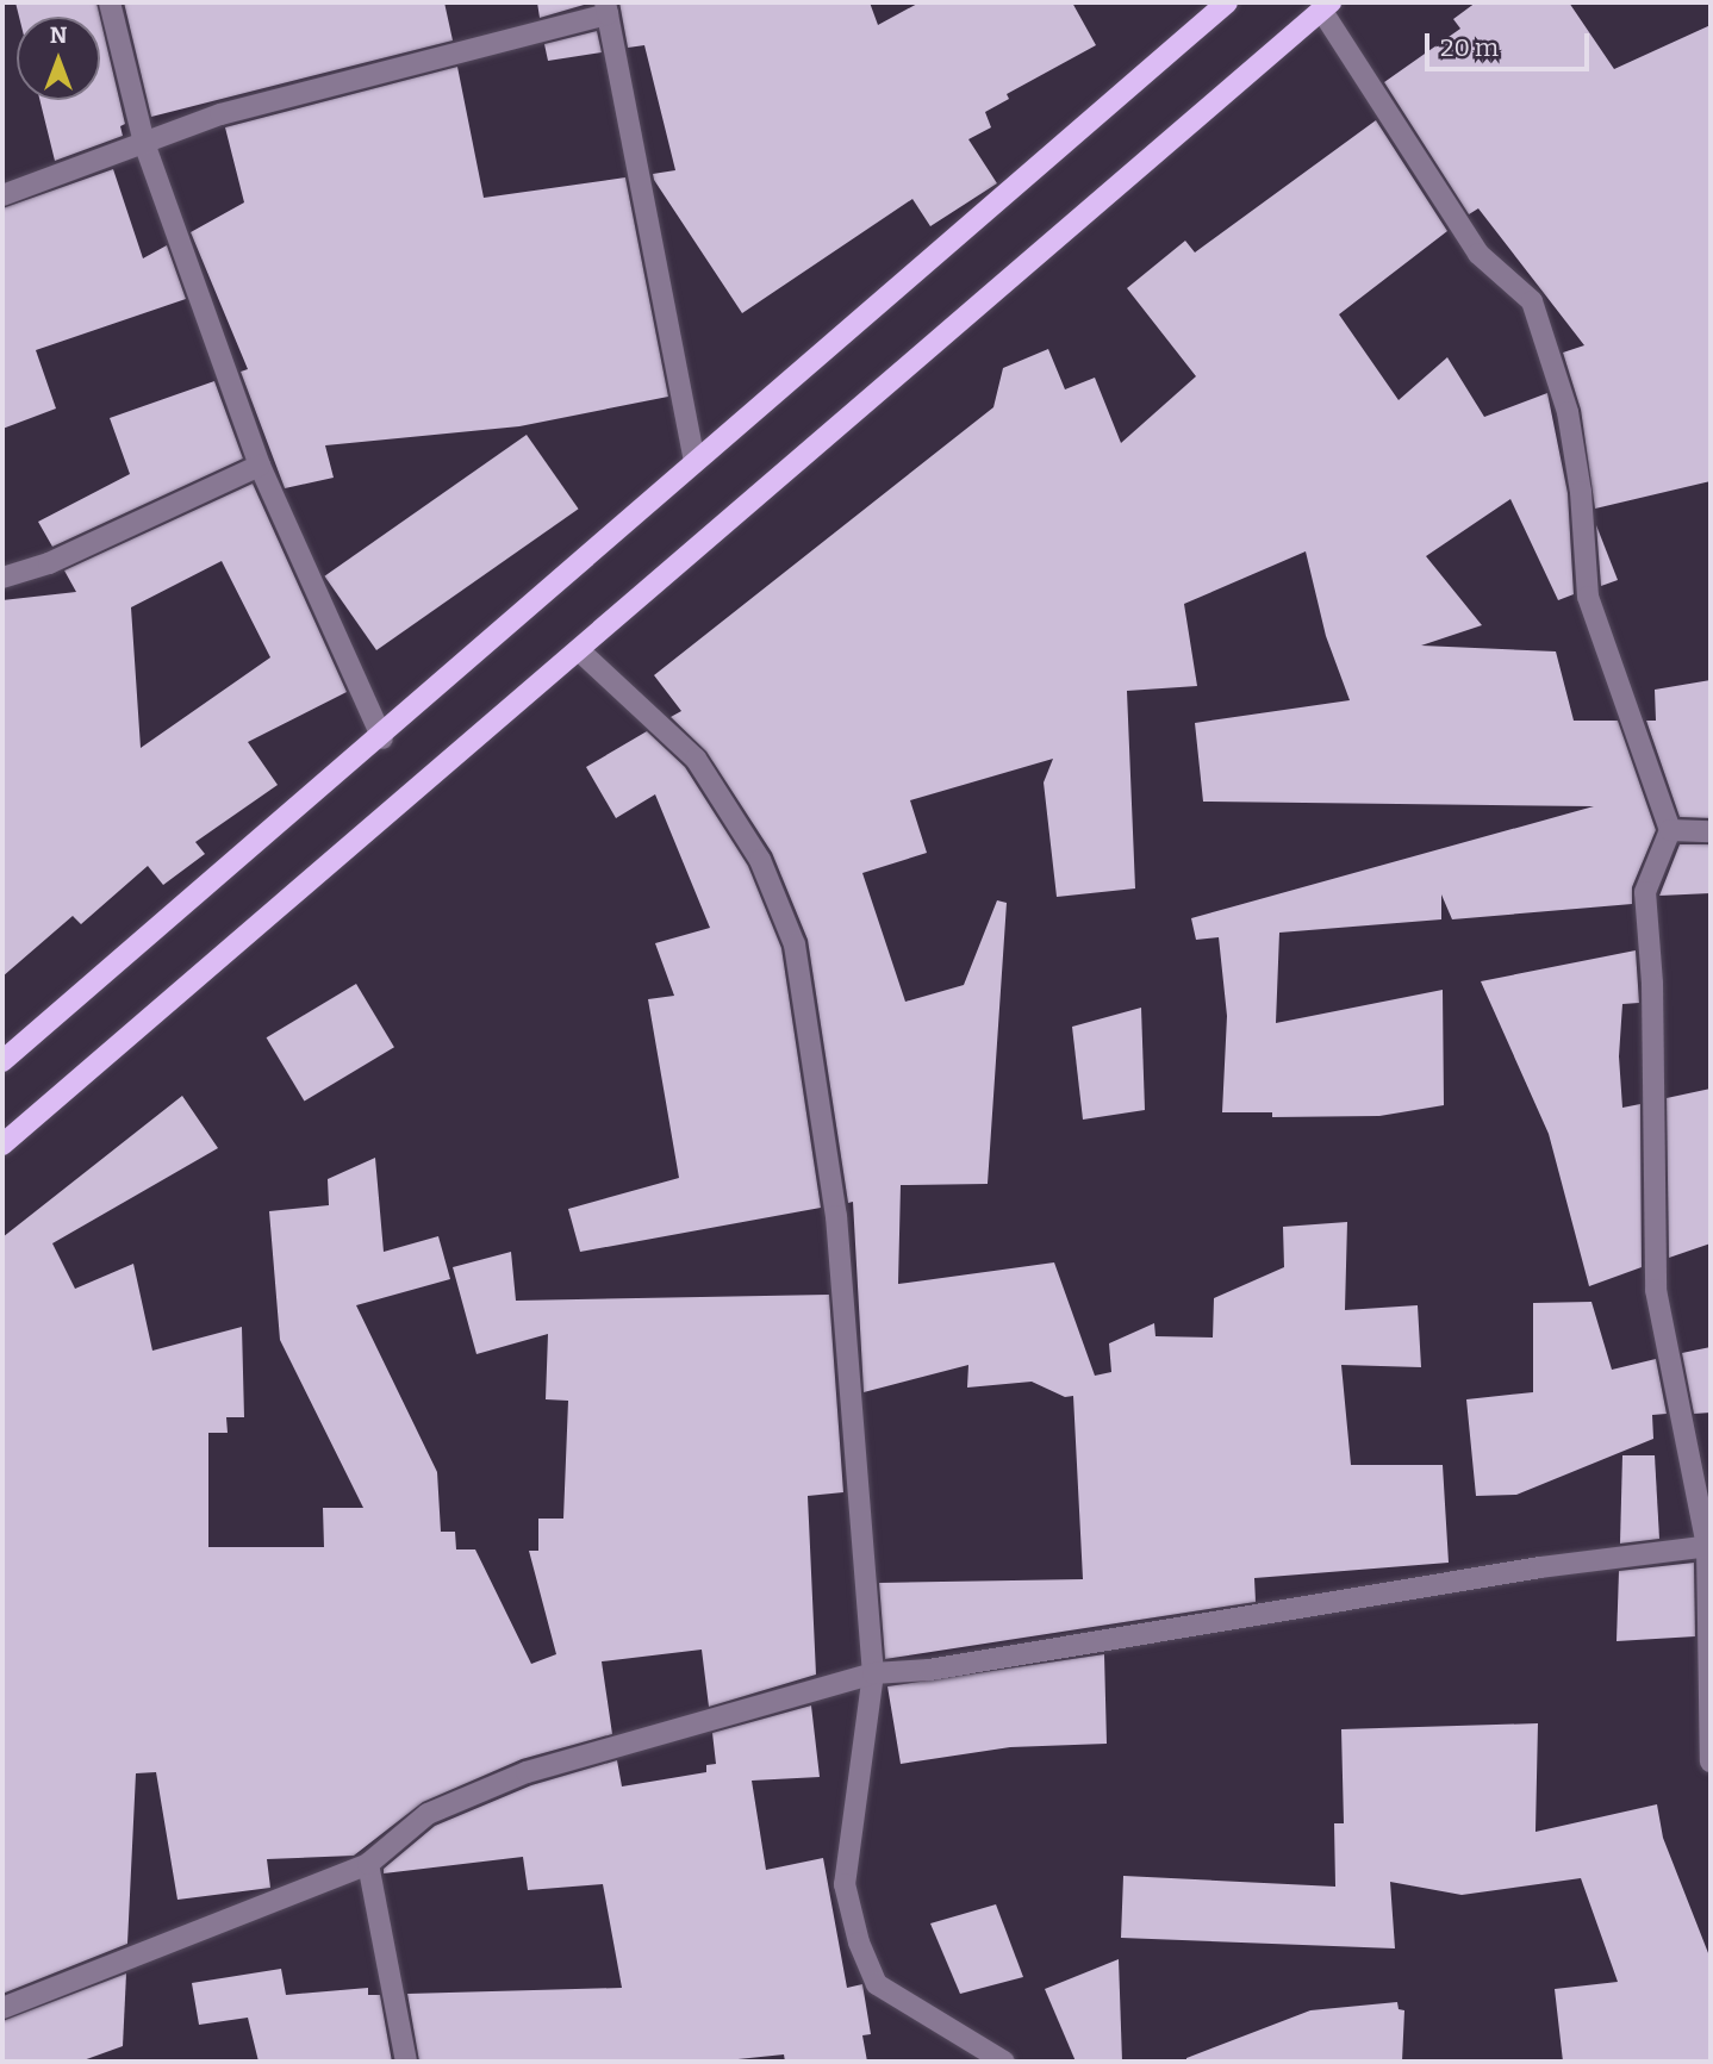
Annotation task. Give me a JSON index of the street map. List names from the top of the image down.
{
  "scale_bar": "20 m",
  "north": "top"
}
